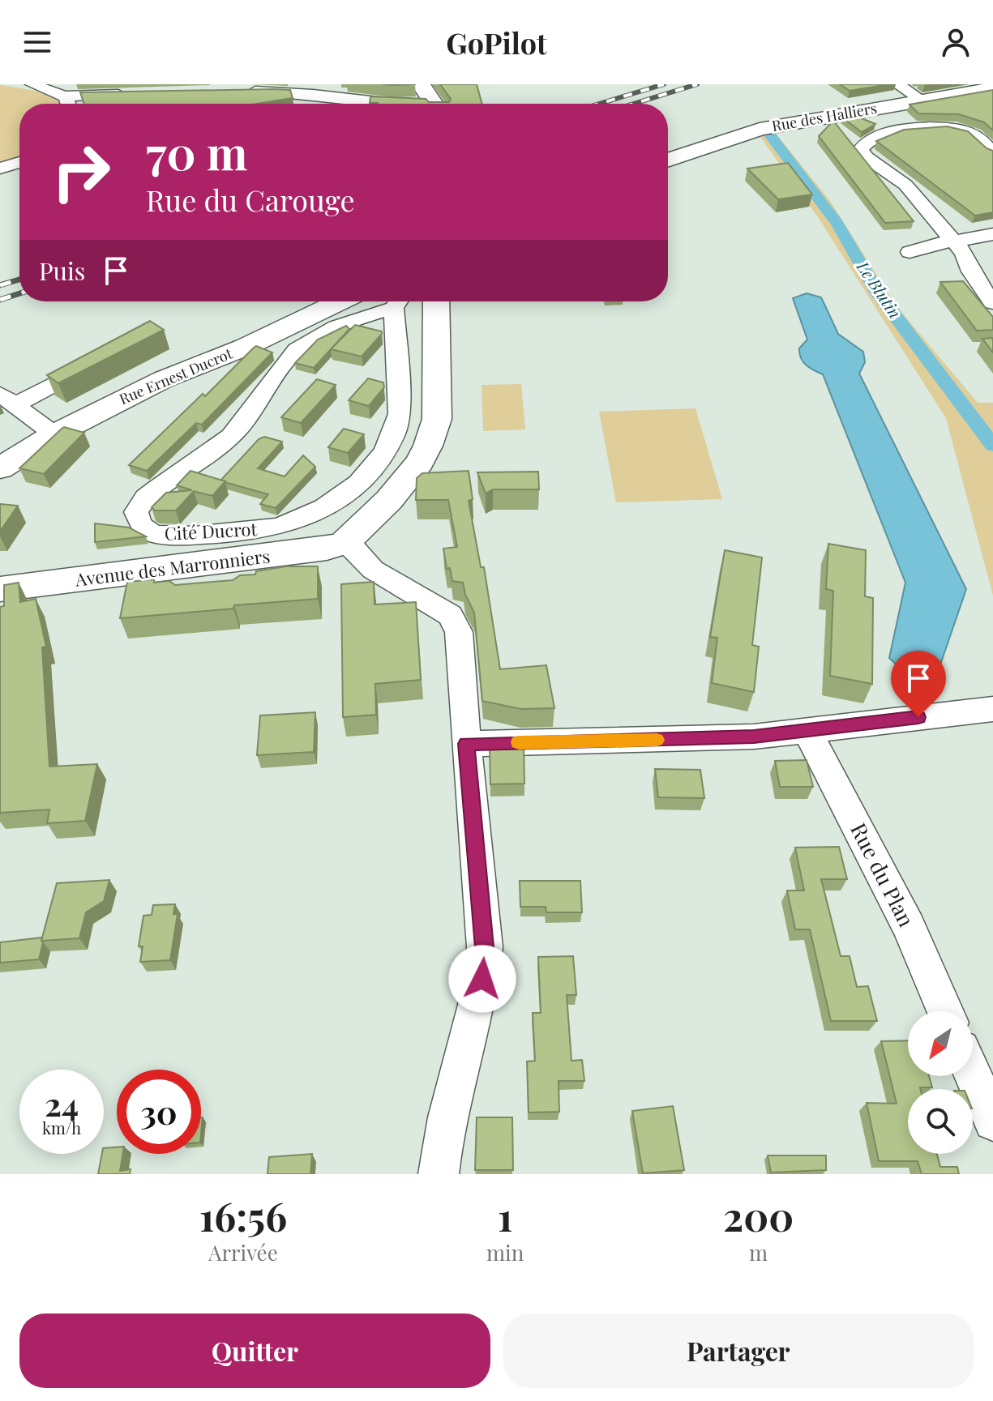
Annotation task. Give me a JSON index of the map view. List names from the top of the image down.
{
  "streets": {
    "main road": ["Rue des Halliers", "Rue Ernest Ducrot", "Avenue des Marronniers"],
    "street": ["Cité Ducrot", "Rue du Plan"]
  },
  "water": ["Le Blutin"],
  "north": "bottom left",
  "page": {
    "header": "GoPilot",
    "turn": ["70 m", "Rue du Carouge"],
    "then": "Puis",
    "speed": "24 km/h",
    "limit": "30",
    "eta": [
      "16:56",
      "Arrivée",
      "1",
      "min",
      "200",
      "m"
    ],
    "buttons": ["Quitter", "Partager"]
  }
}
